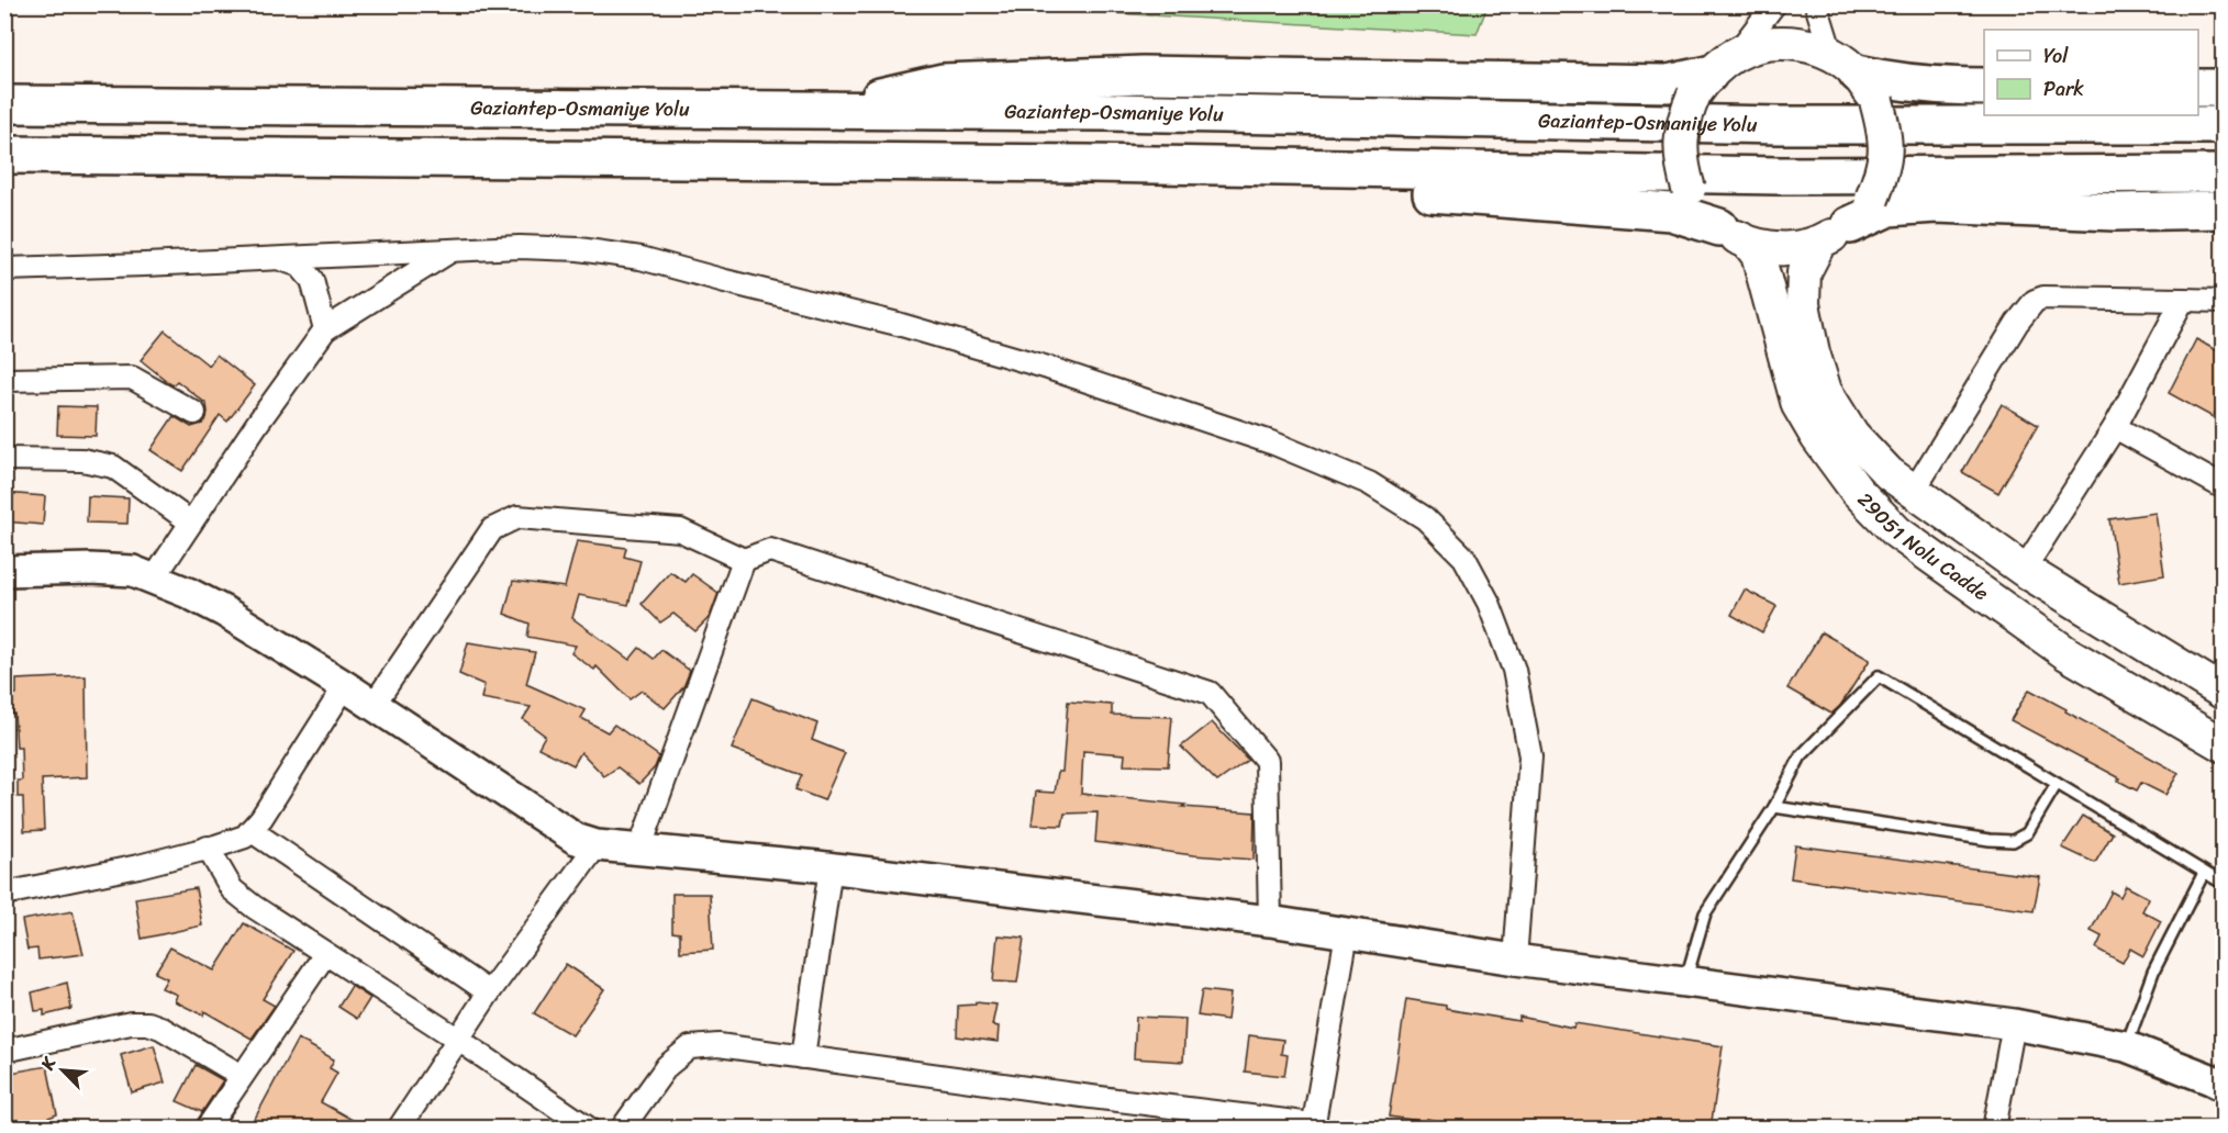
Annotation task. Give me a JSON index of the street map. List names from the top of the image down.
{
  "streets": {
    "highway": ["Gaziantep-Osmaniye Yolu"],
    "main road": ["29051 Nolu Cadde"]
  },
  "legend": ["Yol", "Park"],
  "north": "top left"
}
